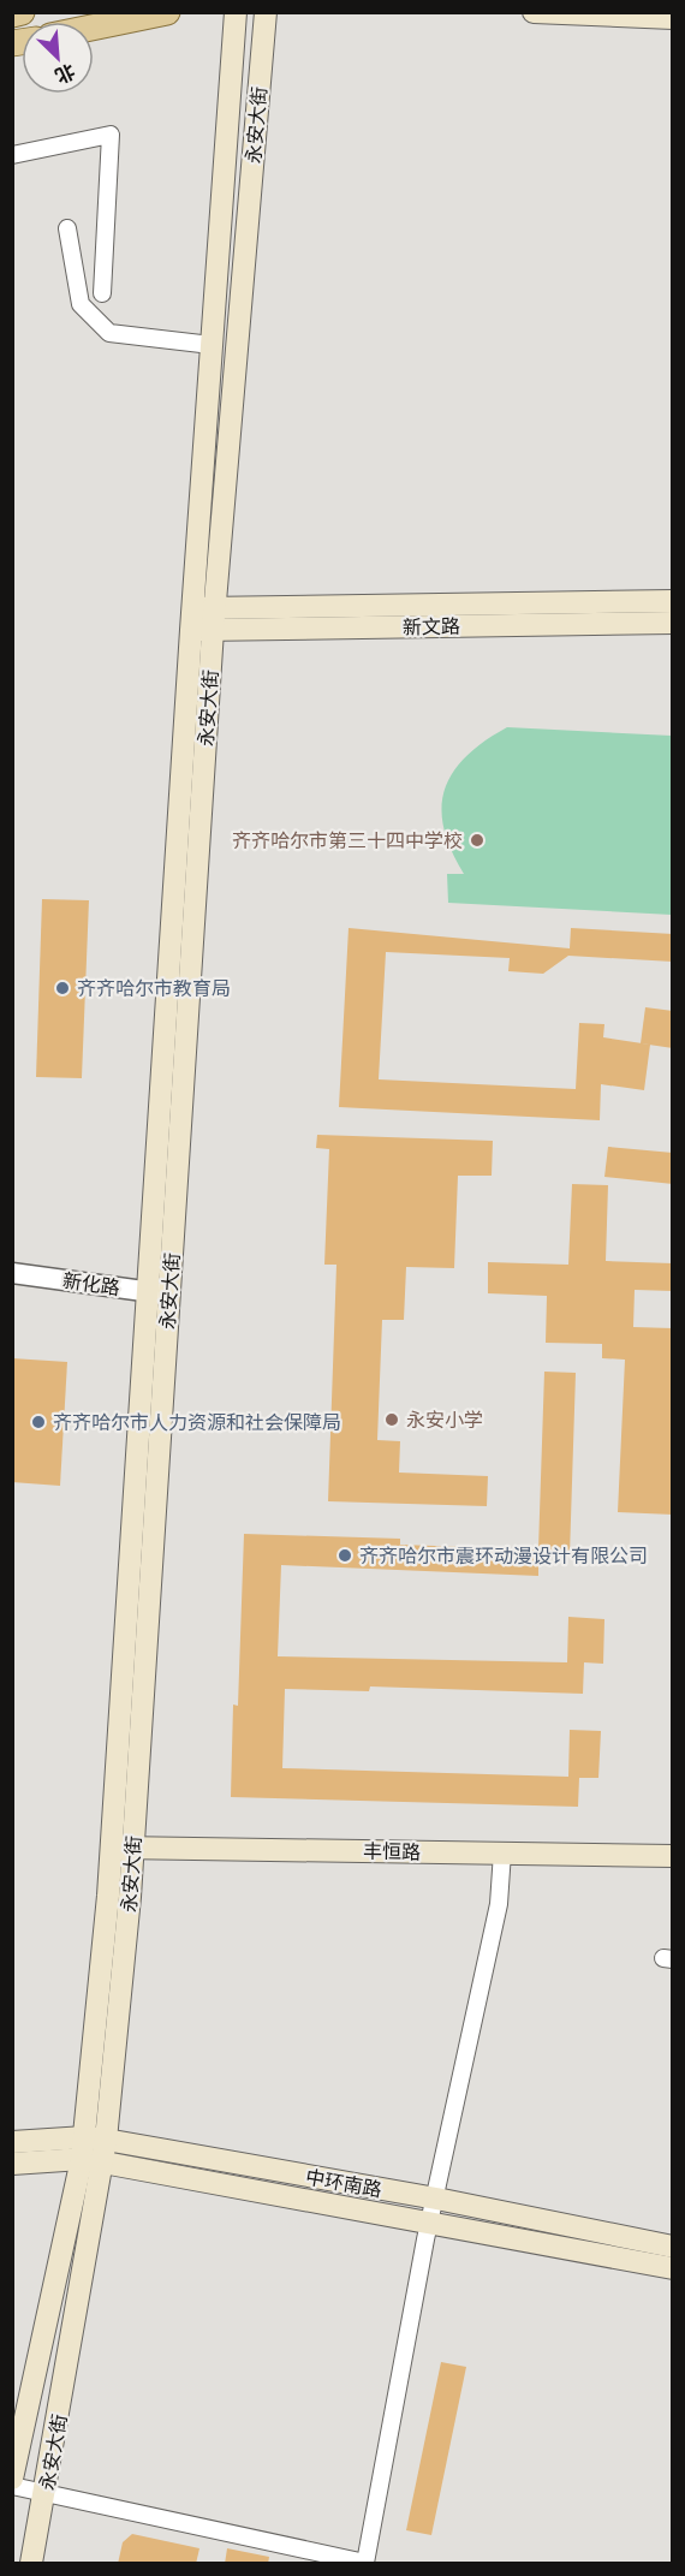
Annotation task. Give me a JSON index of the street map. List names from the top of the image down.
{
  "streets": {
    "main road": [
      "永安大街",
      "新文路",
      "丰恒路",
      "中环南路"
    ],
    "street": ["新化路"]
  },
  "crossings": [
    ["永安大街", "新文路"],
    ["永安大街", "新化路"],
    ["永安大街", "丰恒路"],
    ["永安大街", "中环南路"]
  ],
  "places": [
    "齐齐哈尔市第三十四中学校",
    "齐齐哈尔市教育局",
    "永安小学",
    "齐齐哈尔市人力资源和社会保障局",
    "齐齐哈尔市震环动漫设计有限公司"
  ],
  "north": "bottom right"
}
